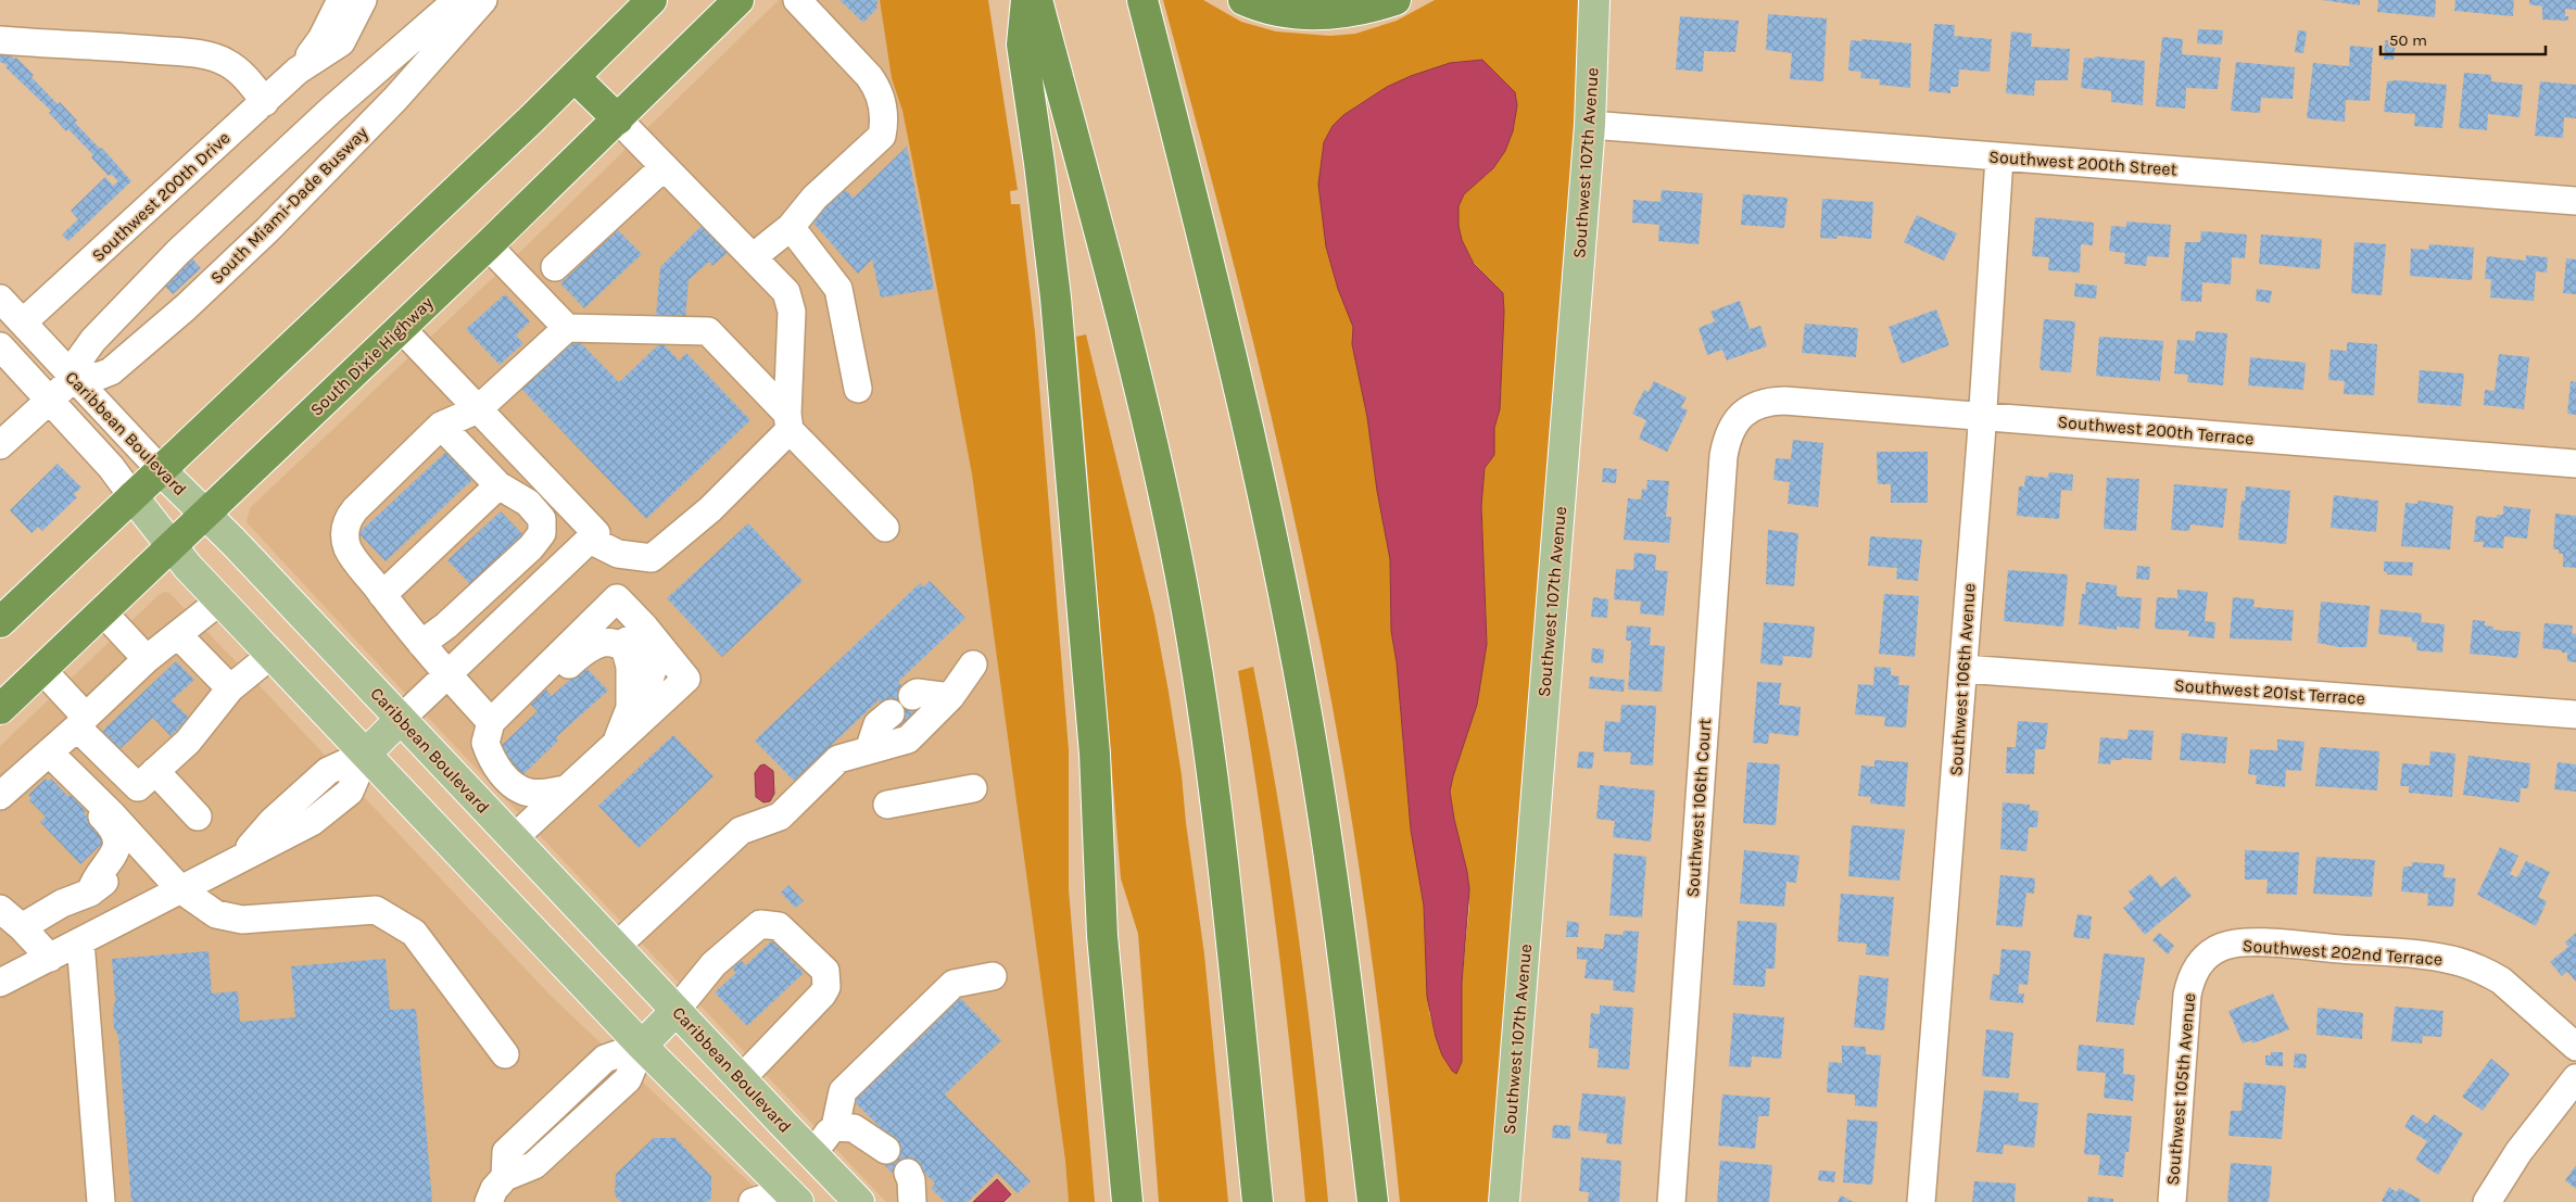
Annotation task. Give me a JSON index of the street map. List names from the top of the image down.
{
  "streets": {
    "highway": ["South Dixie Highway"],
    "main road": ["Southwest 107th Avenue", "Caribbean Boulevard"],
    "street": [
      "Southwest 200th Street",
      "Southwest 200th Drive",
      "South Miami-Dade Busway",
      "Southwest 200th Terrace",
      "Southwest 106th Avenue",
      "Southwest 201st Terrace",
      "Southwest 106th Court",
      "Southwest 202nd Terrace",
      "Southwest 105th Avenue"
    ]
  },
  "crossings": [
    ["Southwest 107th Avenue", "Southwest 200th Street"],
    ["Southwest 200th Street", "Southwest 106th Avenue"],
    ["Southwest 200th Drive", "Caribbean Boulevard"],
    ["South Miami-Dade Busway", "Caribbean Boulevard"],
    ["South Dixie Highway", "Caribbean Boulevard"],
    ["Southwest 200th Terrace", "Southwest 106th Avenue"],
    ["Southwest 200th Terrace", "Southwest 106th Court"],
    ["Southwest 106th Avenue", "Southwest 201st Terrace"],
    ["Southwest 202nd Terrace", "Southwest 105th Avenue"]
  ],
  "scale_bar": "50 m"
}
